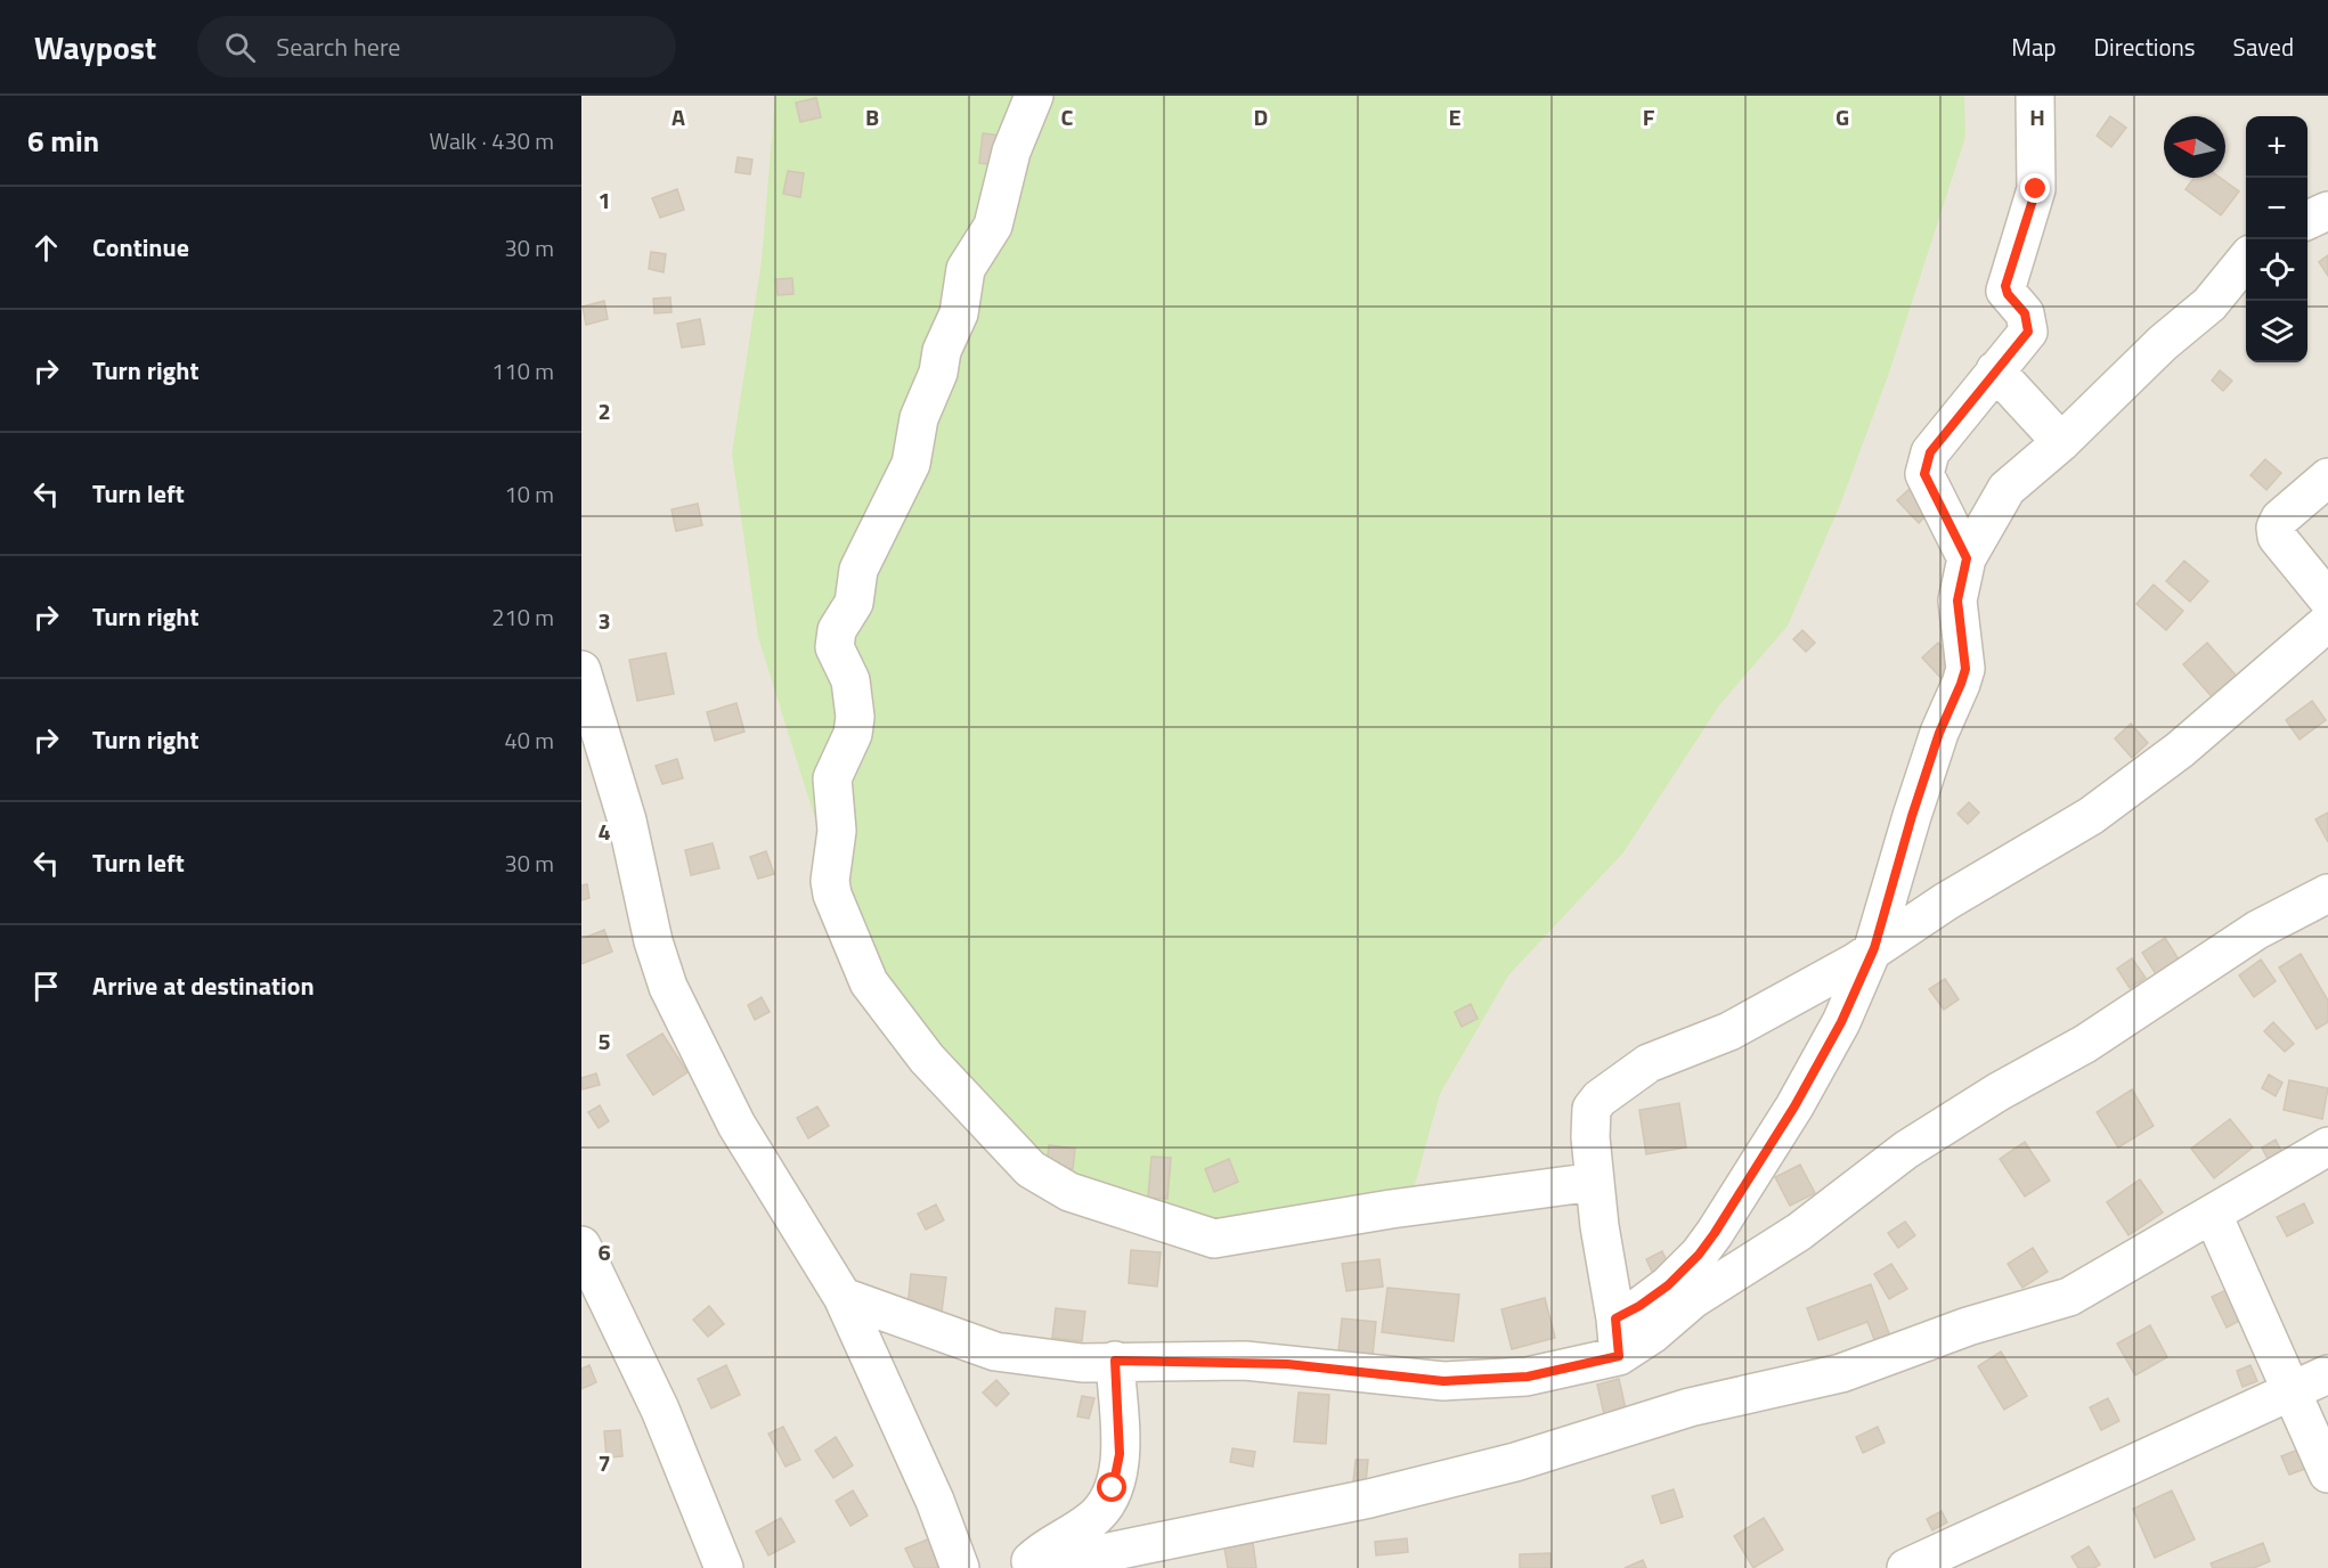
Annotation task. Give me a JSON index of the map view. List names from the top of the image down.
{
  "north": "left",
  "page": {
    "header": "Waypost",
    "search": "Search here",
    "nav": ["Map", "Directions", "Saved"],
    "heading": ["6 min", "Walk · 430 m"],
    "map_buttons": ["+", "−"],
    "list": [
      ["Continue", "30 m"],
      ["Turn right", "110 m"],
      ["Turn left", "10 m"],
      ["Turn right", "210 m"],
      ["Turn right", "40 m"],
      ["Turn left", "30 m"],
      "Arrive at destination"
    ]
  },
  "grid": {
    "columns": [
      "A",
      "B",
      "C",
      "D",
      "E",
      "F",
      "G",
      "H"
    ],
    "rows": [
      "1",
      "2",
      "3",
      "4",
      "5",
      "6",
      "7"
    ]
  }
}
